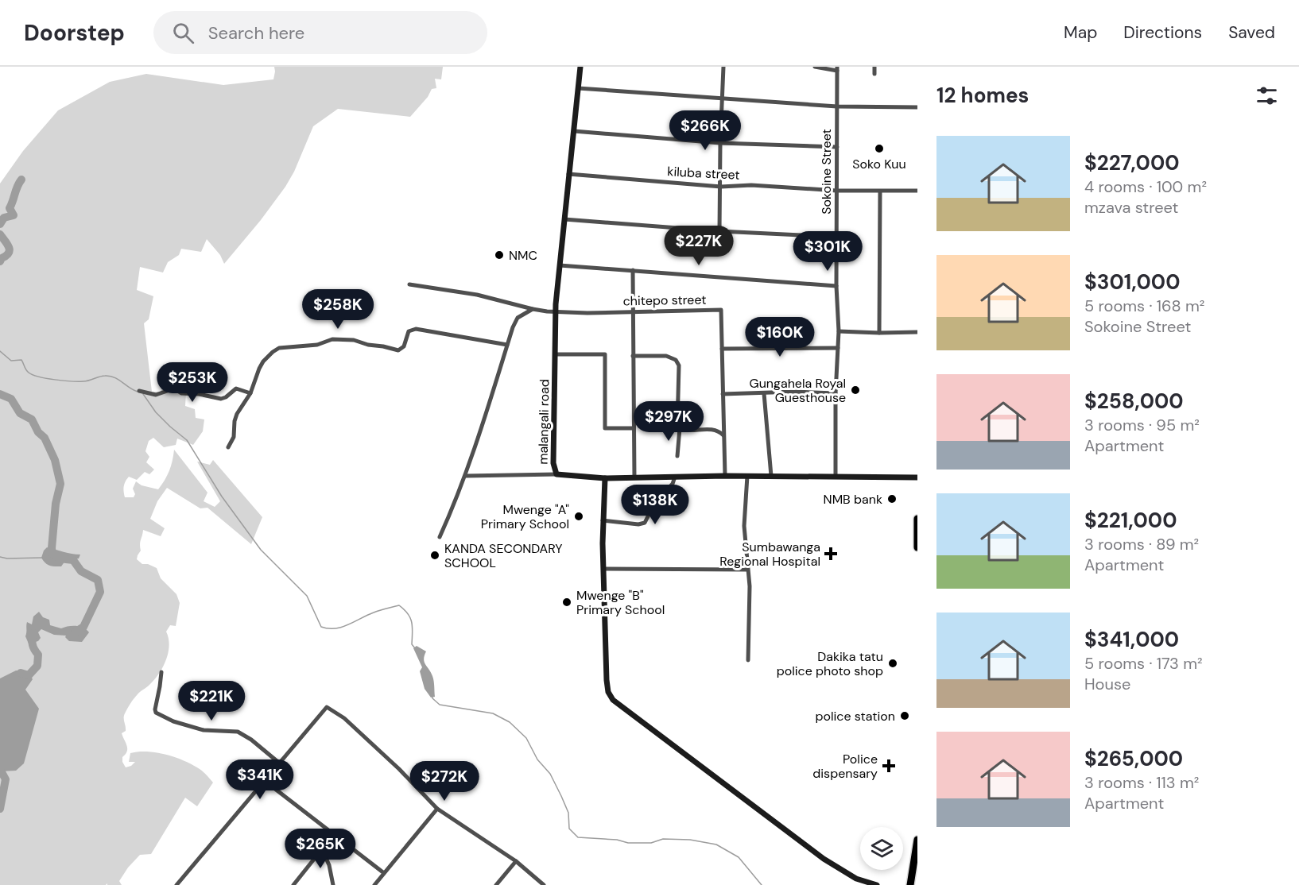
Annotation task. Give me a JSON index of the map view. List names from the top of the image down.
{
  "streets": {
    "street": [
      "Sokoine Street",
      "kiluba street",
      "chitepo street",
      "malangali road"
    ]
  },
  "crossings": [
    ["Sokoine Street", "kiluba street"],
    ["Sokoine Street", "malangali road"],
    ["kiluba street", "malangali road"],
    ["chitepo street", "malangali road"]
  ],
  "places": {
    "other": [
      "Soko Kuu",
      "NMC",
      "Gungahela Royal Guesthouse",
      "NMB bank",
      "Mwenge \"A\" Primary School",
      "KANDA SECONDARY SCHOOL",
      "Mwenge \"B\" Primary School",
      "Dakika tatu police photo shop",
      "police station"
    ],
    "health": ["Sumbawanga Regional Hospital", "Police dispensary"]
  },
  "page": {
    "header": "Doorstep",
    "search": "Search here",
    "nav": ["Map", "Directions", "Saved"],
    "heading": "12 homes",
    "price": [
      "$266K",
      "$227K",
      "$301K",
      "$258K",
      "$160K",
      "$253K",
      "$297K",
      "$138K",
      "$221K",
      "$341K",
      "$272K",
      "$265K"
    ],
    "list": [
      {
        "name": "$227,000",
        "note": "4 rooms · 100 m² · mzava street"
      },
      {
        "name": "$301,000",
        "note": "5 rooms · 168 m² · Sokoine Street"
      },
      {
        "name": "$258,000",
        "note": "3 rooms · 95 m² · Apartment"
      },
      {
        "name": "$221,000",
        "note": "3 rooms · 89 m² · Apartment"
      },
      {
        "name": "$341,000",
        "note": "5 rooms · 173 m² · House"
      },
      {
        "name": "$265,000",
        "note": "3 rooms · 113 m² · Apartment"
      }
    ]
  }
}
